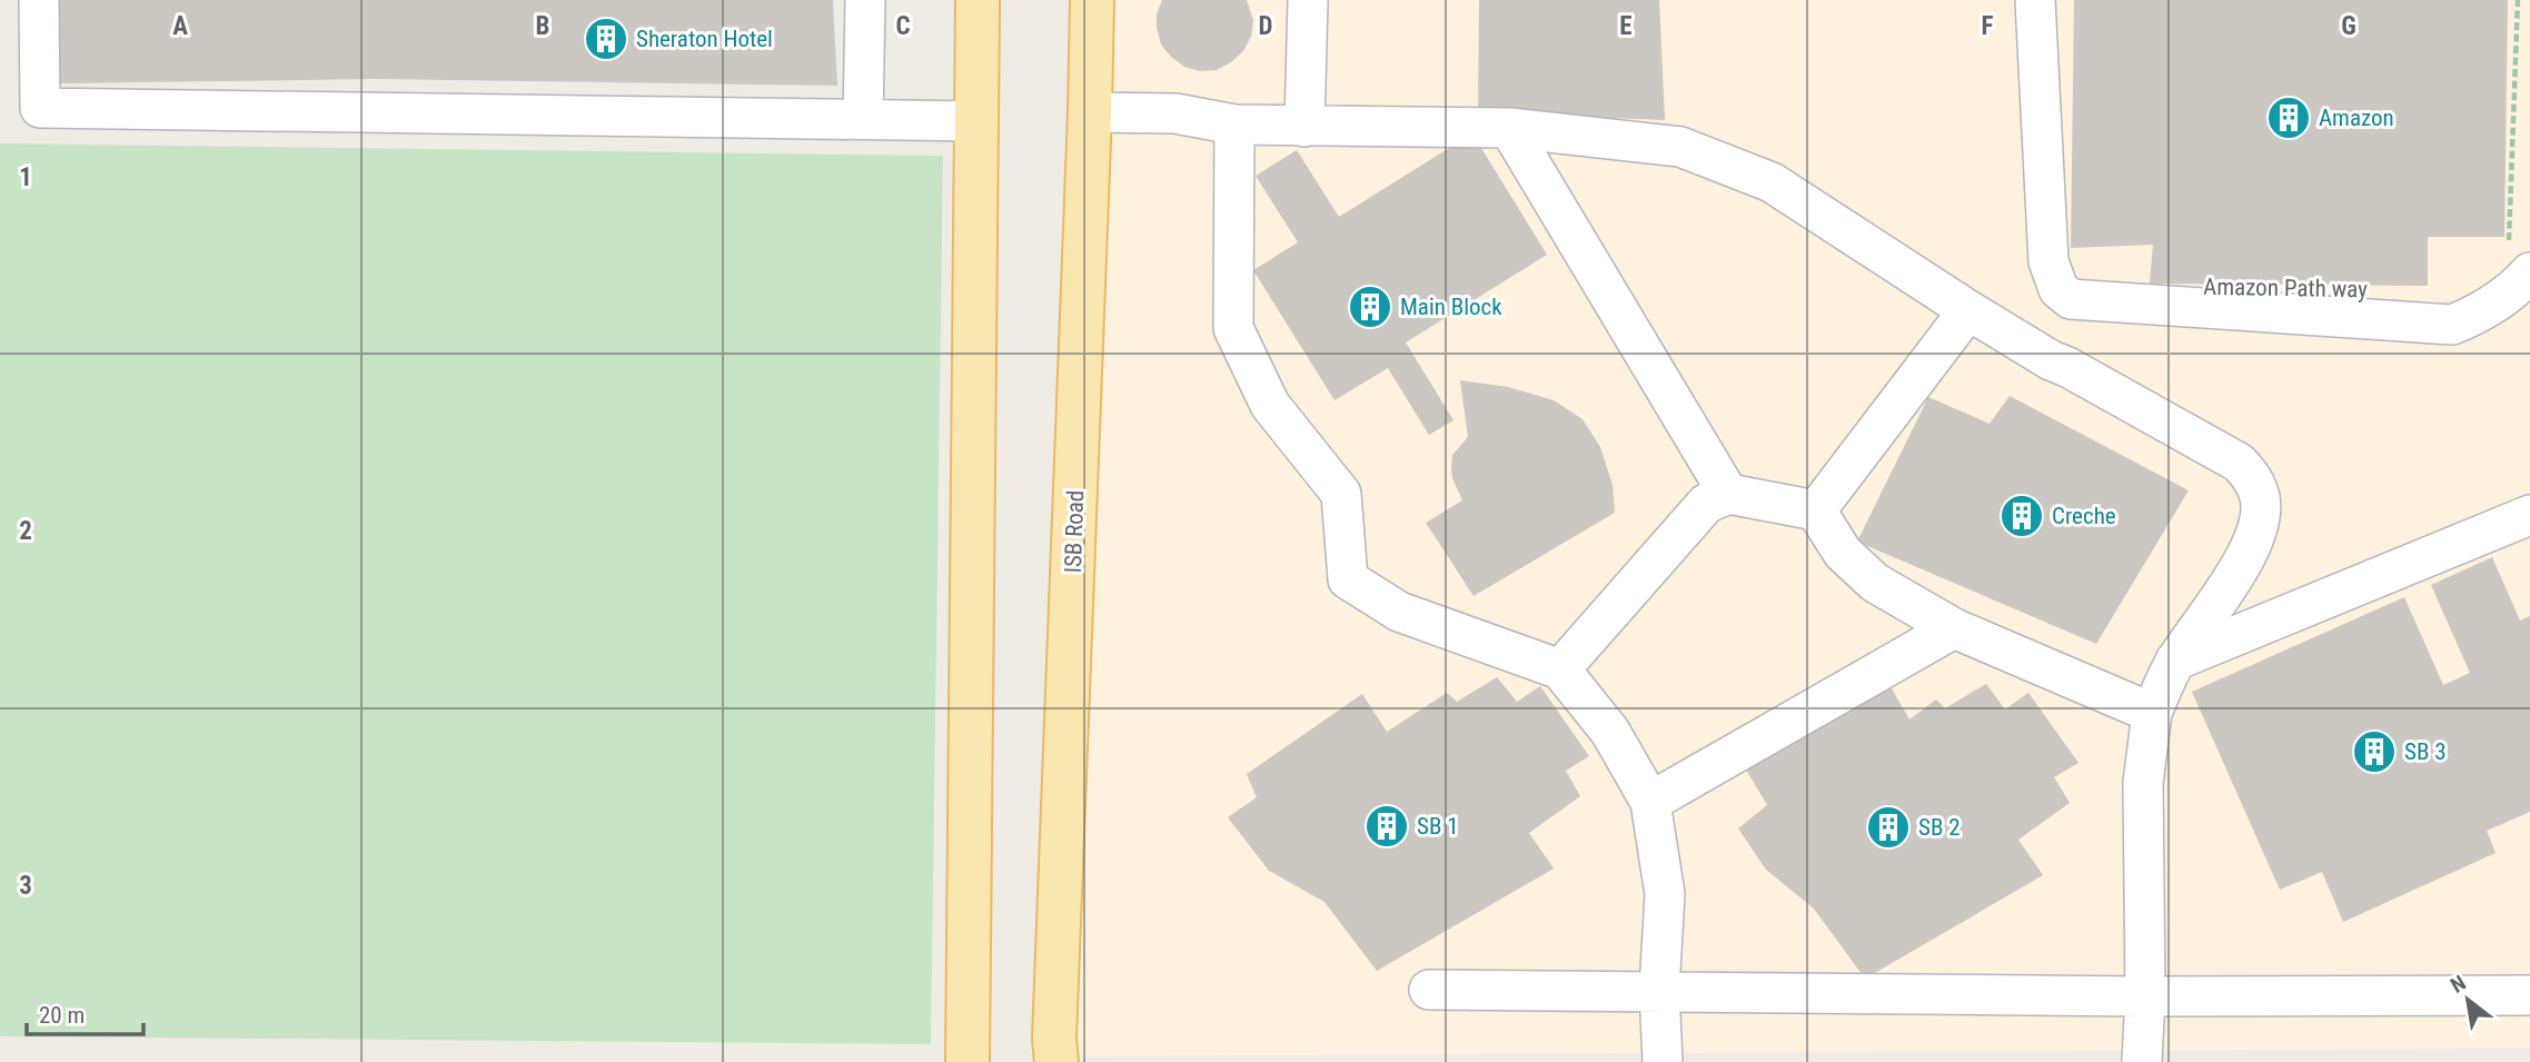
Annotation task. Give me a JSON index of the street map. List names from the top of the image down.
{
  "streets": {
    "main road": ["ISB Road"]
  },
  "places": {
    "building": [
      "Sheraton Hotel",
      "Amazon",
      "Main Block",
      "Creche",
      "SB 3",
      "SB 1",
      "SB 2"
    ]
  },
  "scale_bar": "20 m",
  "north": "top left",
  "grid": {
    "columns": [
      "A",
      "B",
      "C",
      "D",
      "E",
      "F",
      "G"
    ],
    "rows": ["1", "2", "3"]
  }
}
